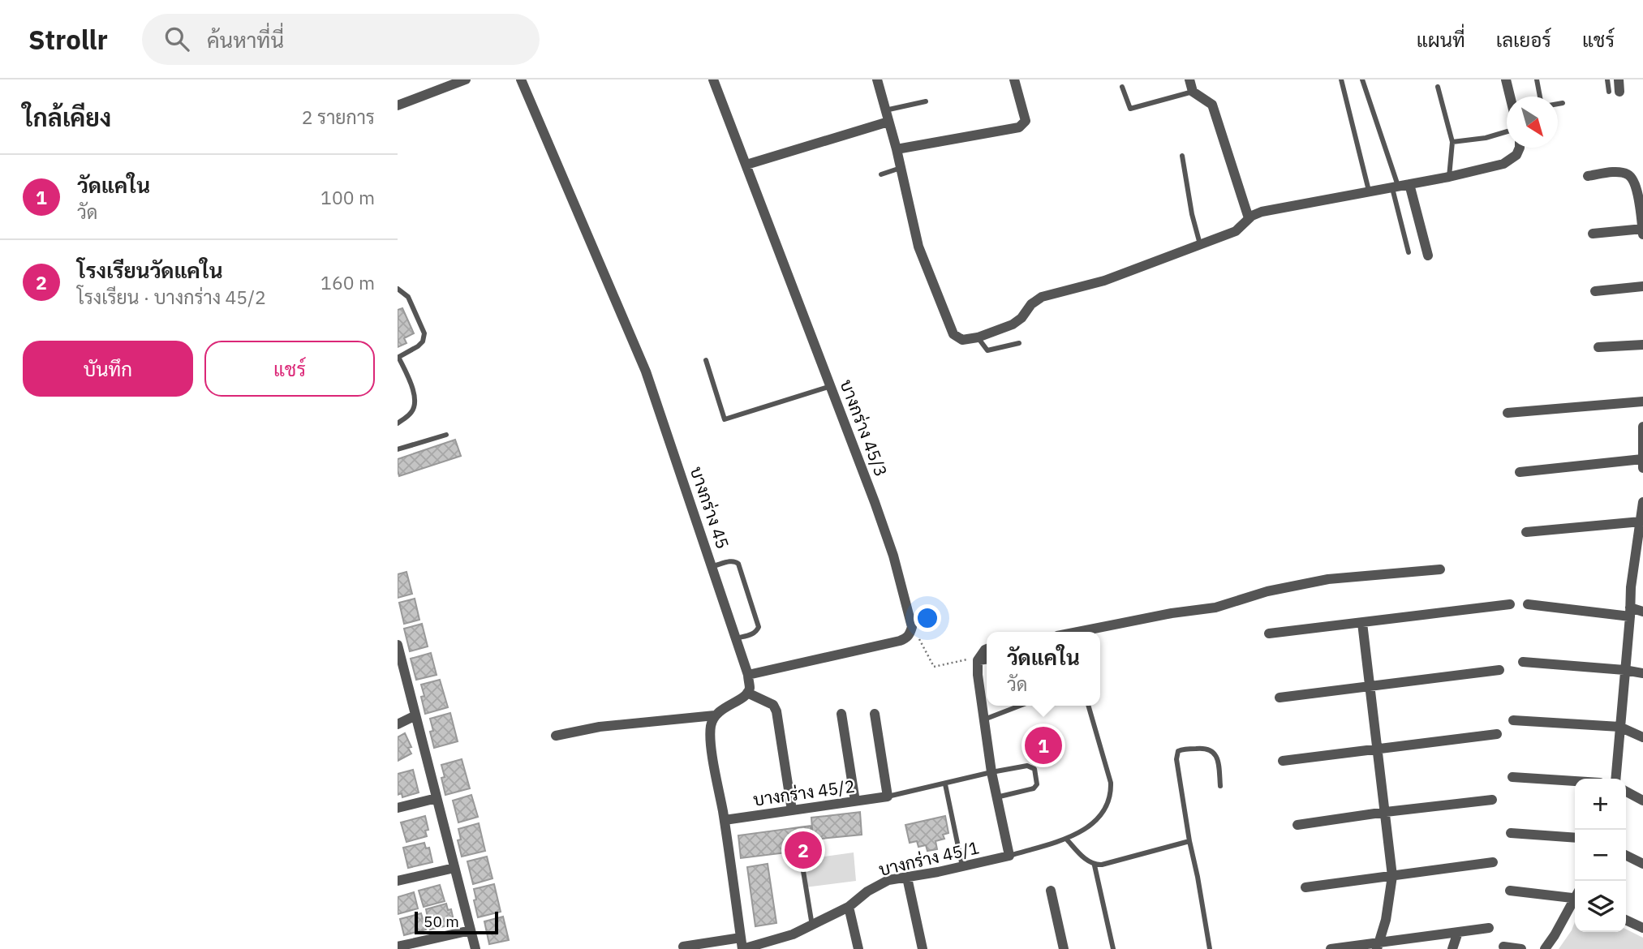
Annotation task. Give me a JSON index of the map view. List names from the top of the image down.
{
  "streets": {
    "street": [
      "บางกร่าง 45/3",
      "บางกร่าง 45",
      "บางกร่าง 45/2",
      "บางกร่าง 45/1"
    ]
  },
  "scale_bar": "50 m",
  "north": "bottom right",
  "page": {
    "header": "Strollr",
    "search": "ค้นหาที่นี่",
    "nav": ["แผนที่", "เลเยอร์", "แชร์"],
    "heading": ["ใกล้เคียง", "2 รายการ"],
    "list": [
      {
        "mark": "1",
        "name": "วัดแคใน",
        "note": "วัด",
        "value": "100 m"
      },
      {
        "mark": "2",
        "name": "โรงเรียนวัดแคใน",
        "note": "โรงเรียน · บางกร่าง 45/2",
        "value": "160 m"
      }
    ],
    "buttons": ["บันทึก", "แชร์"],
    "popup": ["วัดแคใน", "วัด"],
    "pins": ["1", "2"],
    "map_buttons": ["+", "−"],
    "scale": "50 m"
  }
}
